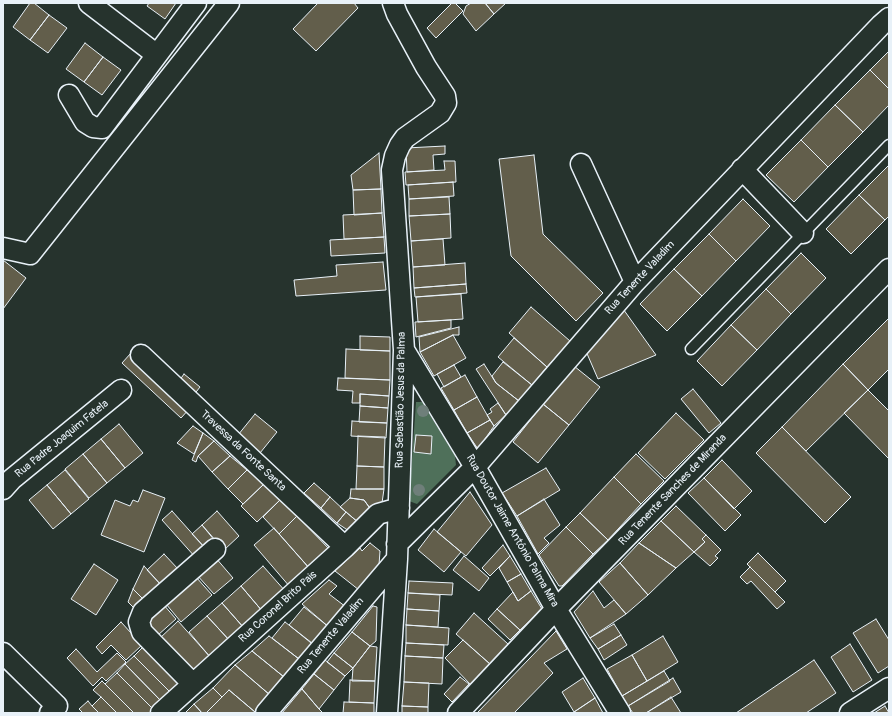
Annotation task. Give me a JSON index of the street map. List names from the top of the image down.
{
  "streets": {
    "street": [
      "Rua Tenente Valadim",
      "Rua Sebastião Jesus da Palma",
      "Rua Padre Joaquim Fatela",
      "Travessa da Fonte Santa",
      "Rua Tenente Sanches de Miranda",
      "Rua Doutor Jaime António Palma Mira",
      "Rua Coronel Brito Pais"
    ]
  },
  "crossings": [
    ["Rua Tenente Valadim", "Rua Sebastião Jesus da Palma"],
    ["Rua Tenente Valadim", "Rua Doutor Jaime António Palma Mira"],
    ["Rua Sebastião Jesus da Palma", "Rua Doutor Jaime António Palma Mira"],
    ["Rua Sebastião Jesus da Palma", "Rua Coronel Brito Pais"],
    ["Travessa da Fonte Santa", "Rua Coronel Brito Pais"],
    ["Rua Tenente Sanches de Miranda", "Rua Doutor Jaime António Palma Mira"]
  ]
}
